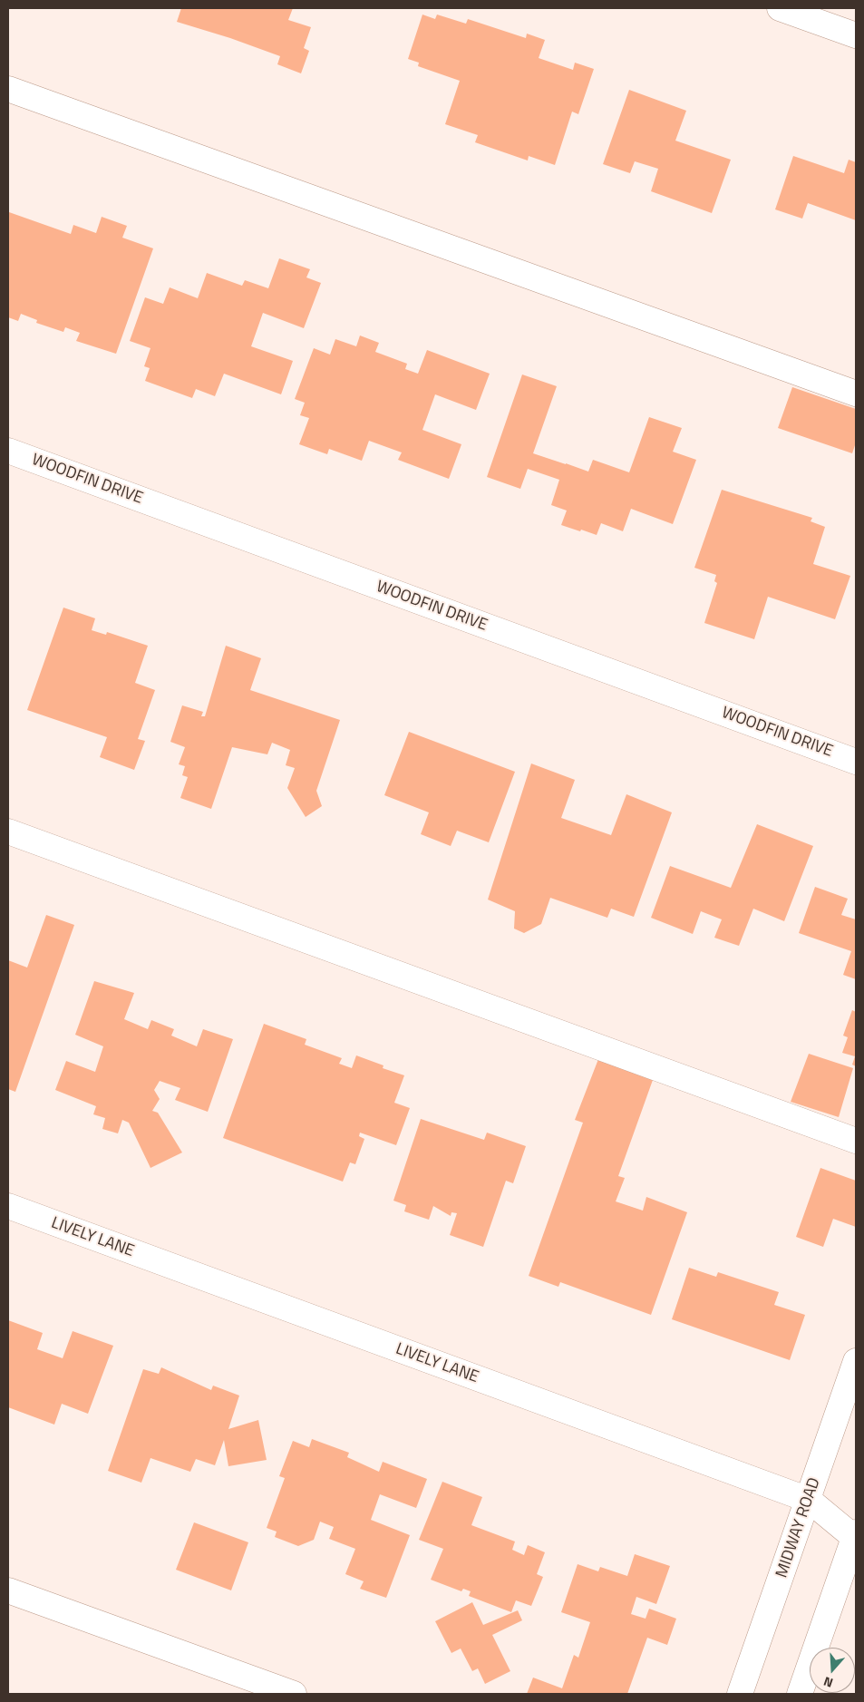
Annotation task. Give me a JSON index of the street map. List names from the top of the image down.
{
  "streets": {
    "street": ["WOODFIN DRIVE", "LIVELY LANE", "MIDWAY ROAD"]
  },
  "crossings": [
    ["LIVELY LANE", "MIDWAY ROAD"]
  ],
  "north": "bottom"
}
